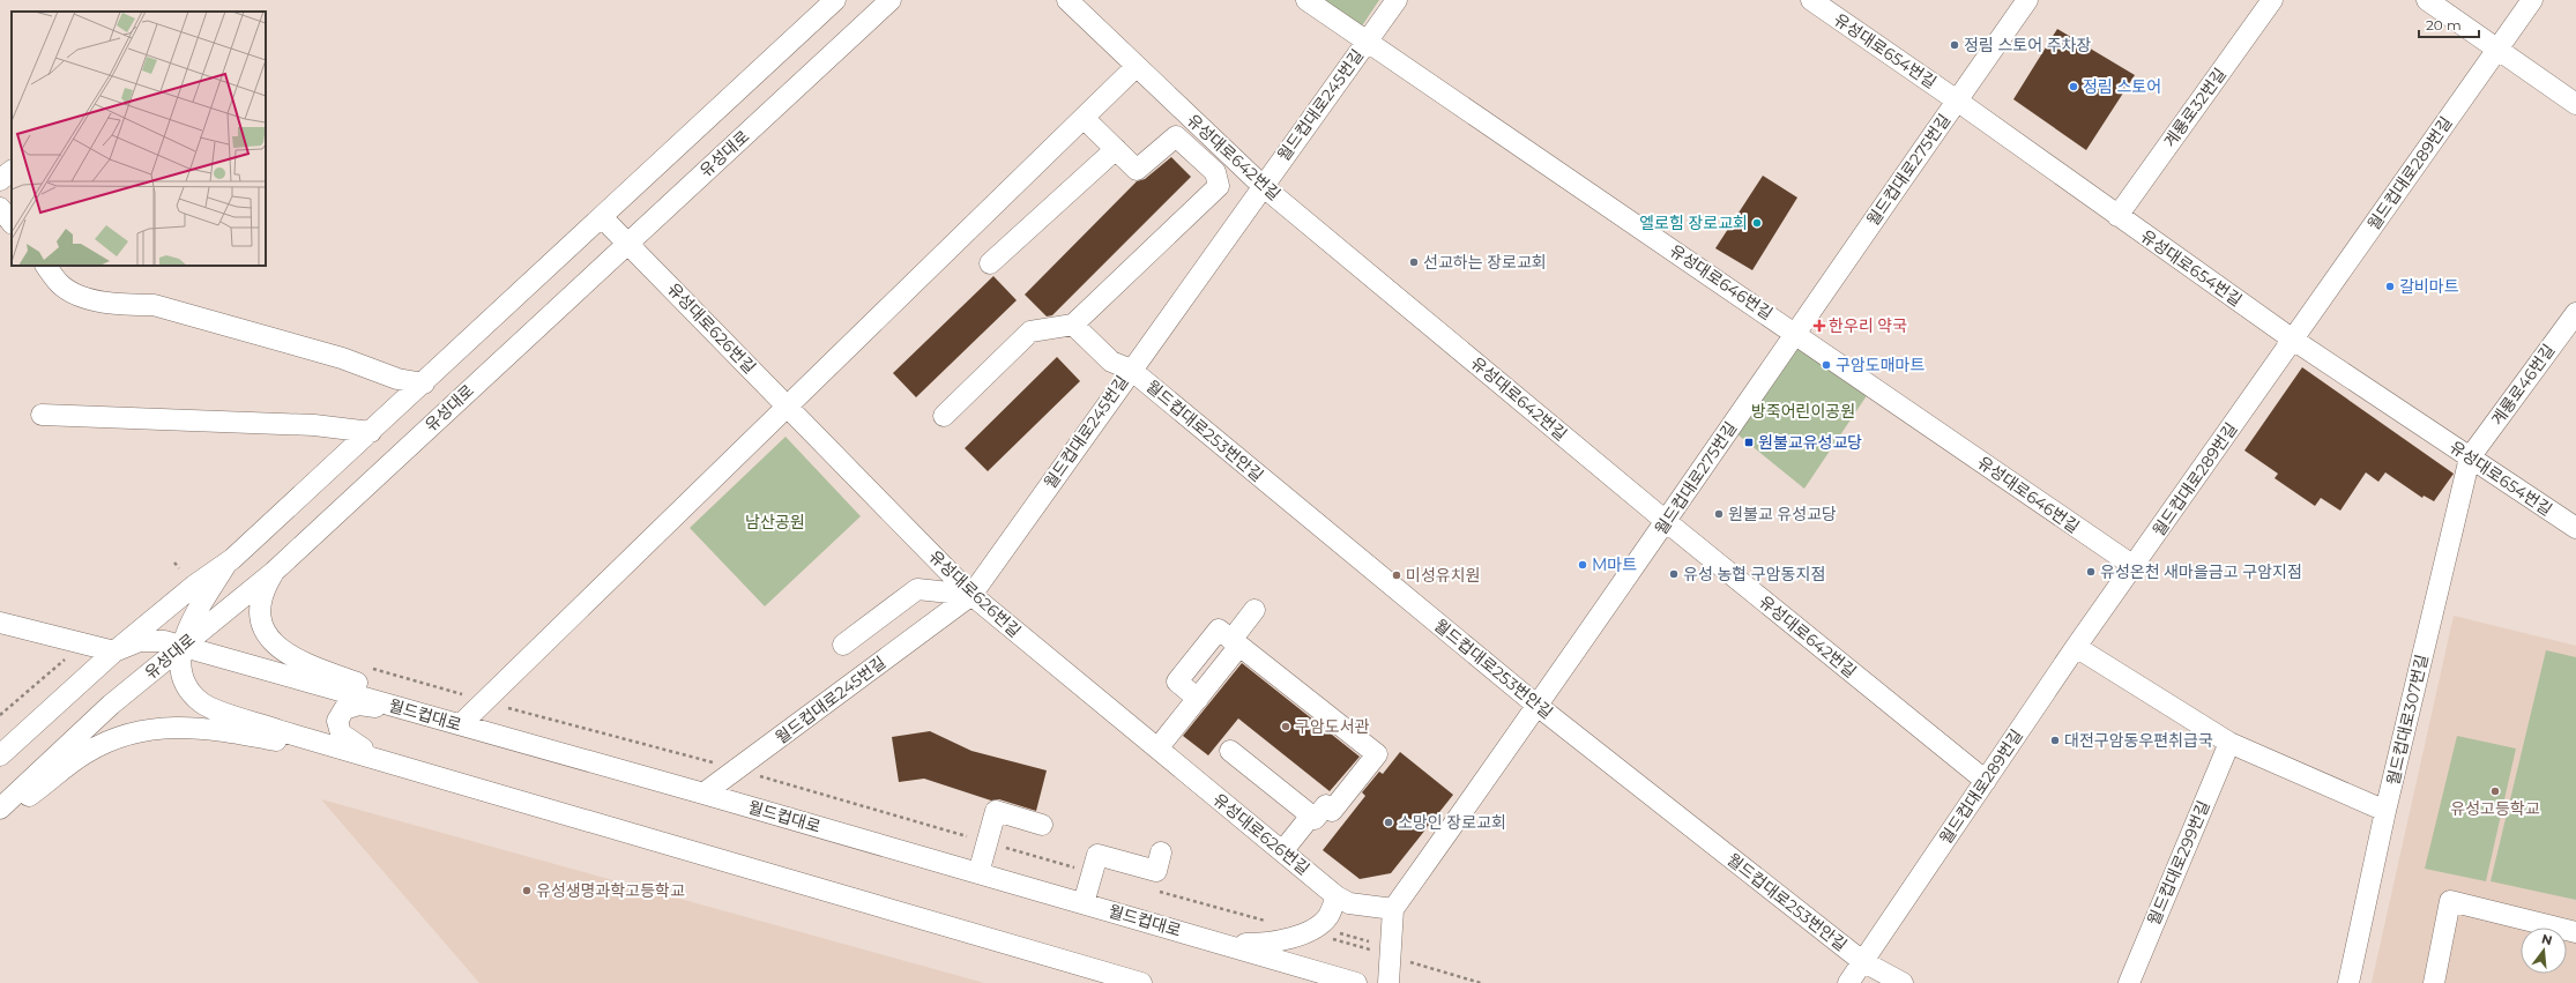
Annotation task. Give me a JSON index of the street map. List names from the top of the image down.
{
  "streets": {
    "street": [
      "유성대로654번길",
      "월드컵대로245번길",
      "계룡로32번길",
      "유성대로",
      "유성대로642번길",
      "월드컵대로275번길",
      "월드컵대로289번길",
      "유성대로646번길",
      "유성대로626번길",
      "계룡로46번길",
      "월드컵대로253번안길",
      "월드컵대로",
      "월드컵대로307번길",
      "월드컵대로299번길"
    ]
  },
  "crossings": [
    ["유성대로654번길", "계룡로32번길"],
    ["유성대로654번길", "월드컵대로275번길"],
    ["유성대로654번길", "월드컵대로289번길"],
    ["유성대로654번길", "계룡로46번길"],
    ["유성대로654번길", "월드컵대로307번길"],
    ["월드컵대로245번길", "유성대로642번길"],
    ["월드컵대로245번길", "유성대로646번길"],
    ["월드컵대로245번길", "유성대로626번길"],
    ["월드컵대로245번길", "월드컵대로253번안길"],
    ["월드컵대로245번길", "월드컵대로"],
    ["유성대로", "유성대로626번길"],
    ["유성대로", "월드컵대로"],
    ["유성대로642번길", "월드컵대로275번길"],
    ["유성대로642번길", "월드컵대로289번길"],
    ["월드컵대로275번길", "유성대로646번길"],
    ["월드컵대로275번길", "유성대로626번길"],
    ["월드컵대로275번길", "월드컵대로253번안길"],
    ["월드컵대로289번길", "유성대로646번길"],
    ["월드컵대로289번길", "월드컵대로253번안길"],
    ["계룡로46번길", "월드컵대로307번길"]
  ],
  "parks": ["방죽어린이공원", "남산공원"],
  "places": {
    "other": [
      "정림 스토어 주차장",
      "정림 스토어",
      "엘로힘 장로교회",
      "선교하는 장로교회",
      "갈비마트",
      "구암도매마트",
      "원불교 유성교당",
      "M마트",
      "유성온천 새마을금고 구암지점",
      "유성 농협 구암동지점",
      "미성유치원",
      "구암도서관",
      "대전구암동우편취급국",
      "유성고등학교",
      "소망인 장로교회",
      "유성생명과학고등학교"
    ],
    "health": ["한우리 약국"],
    "transit": ["원불교유성교당"]
  },
  "scale_bar": "20 m",
  "north": "top"
}
